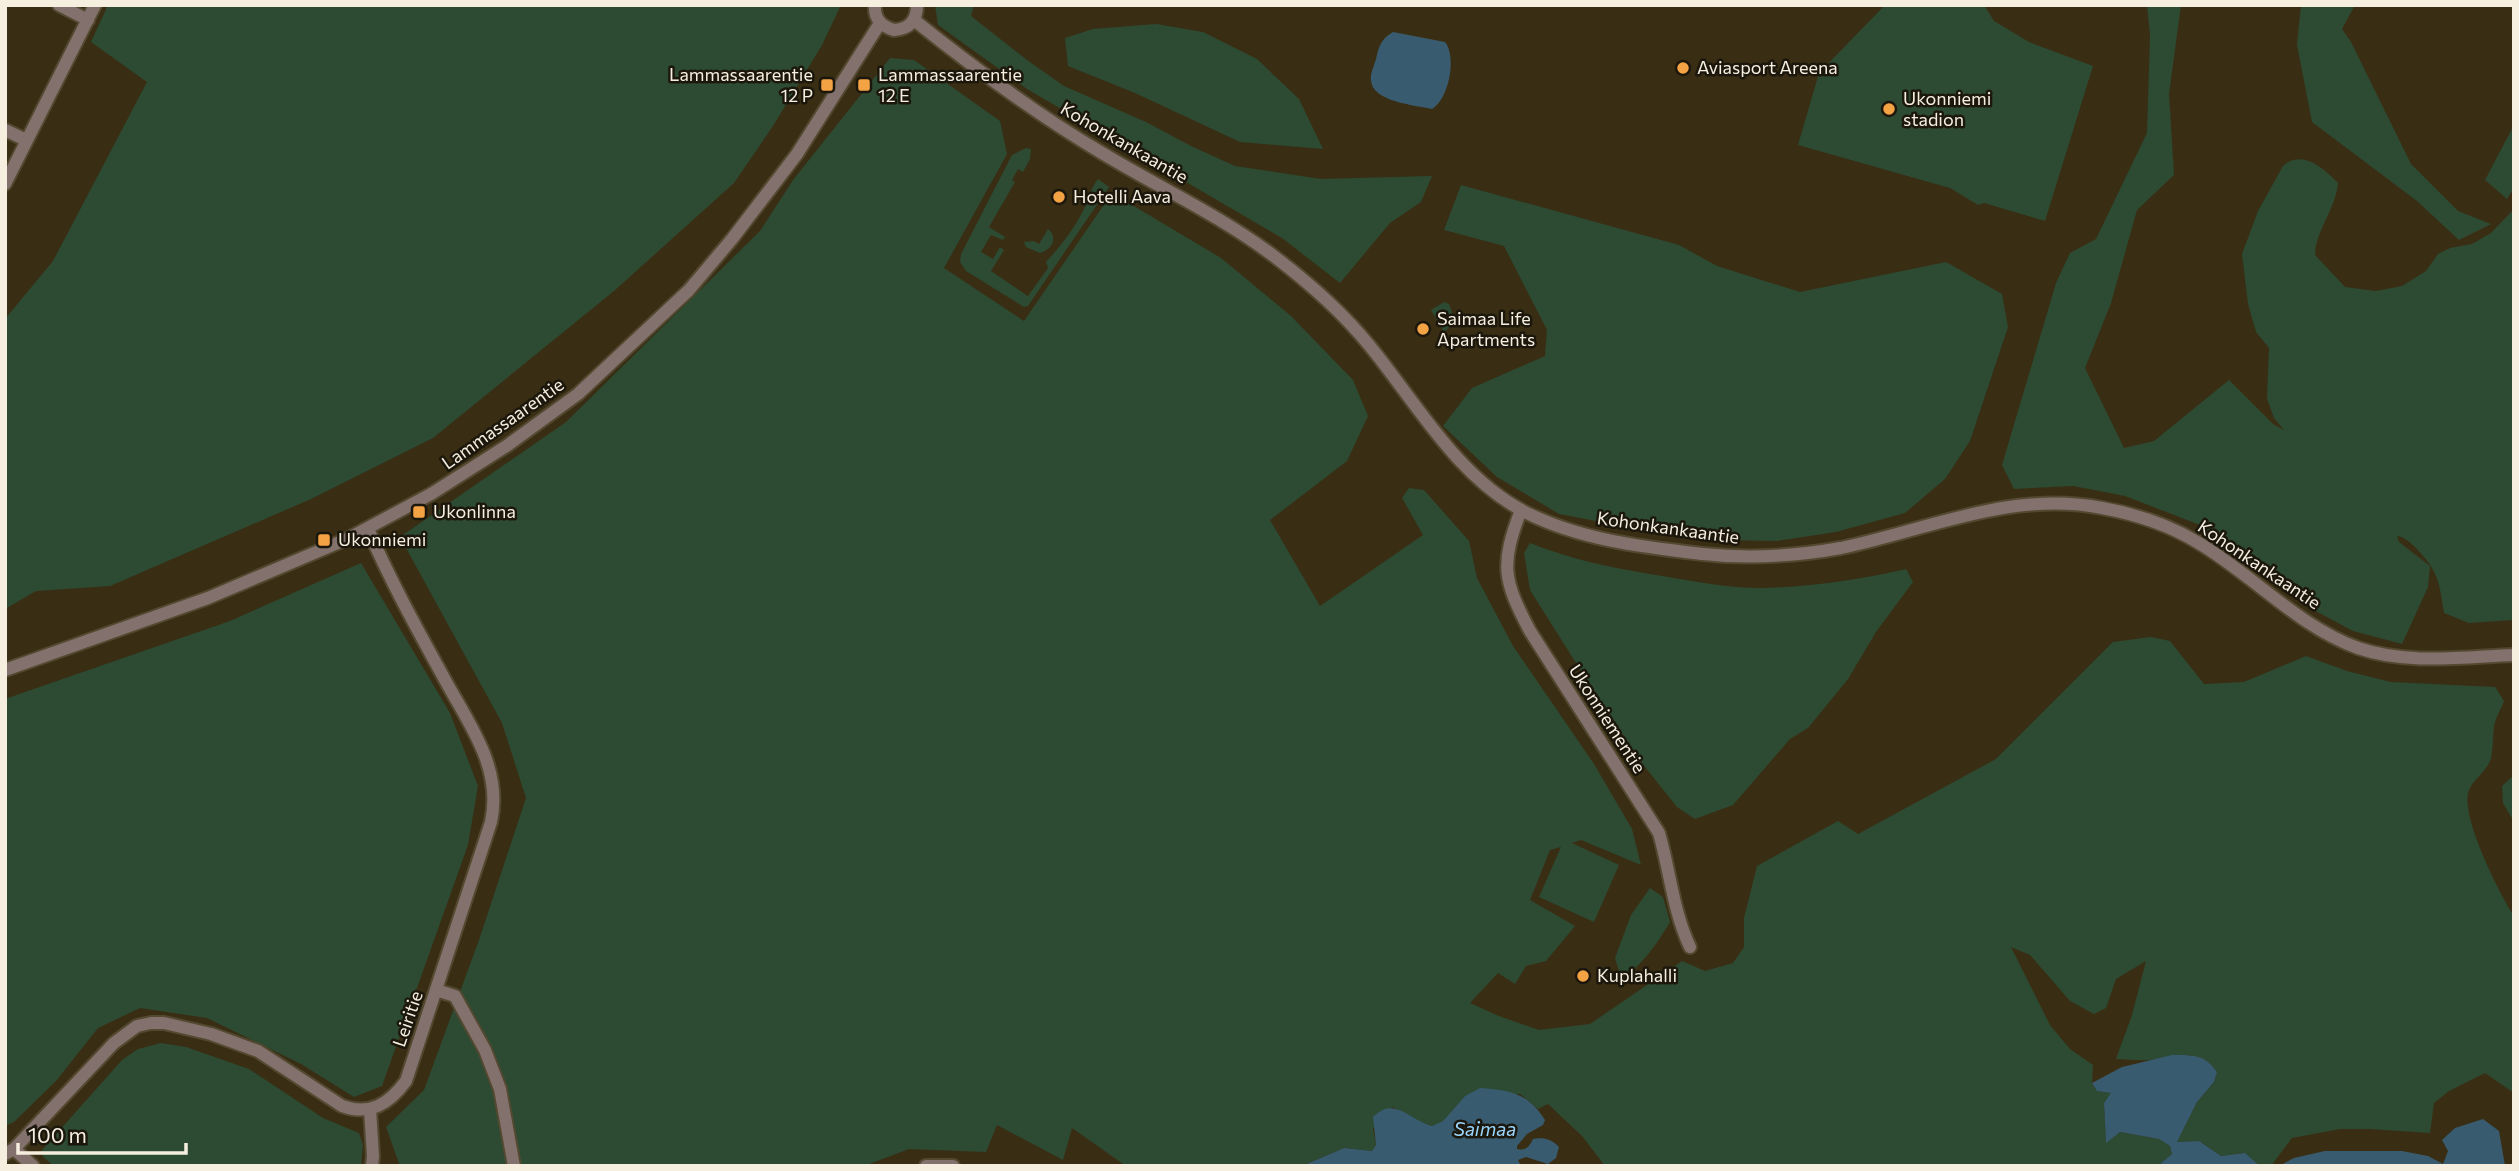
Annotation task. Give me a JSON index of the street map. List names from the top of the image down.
{
  "streets": {
    "street": [
      "Kohonkankaantie",
      "Lammassaarentie",
      "Ukonniementie",
      "Leiritie"
    ]
  },
  "crossings": [
    ["Kohonkankaantie", "Ukonniementie"],
    ["Lammassaarentie", "Leiritie"]
  ],
  "water": ["Saimaa"],
  "places": {
    "other": [
      "Aviasport Areena",
      "Ukonniemi stadion",
      "Hotelli Aava",
      "Saimaa Life Apartments",
      "Kuplahalli"
    ],
    "transit": [
      "Lammassaarentie 12 P",
      "Lammassaarentie 12 E",
      "Ukonlinna",
      "Ukonniemi"
    ]
  },
  "scale_bar": "100 m"
}
